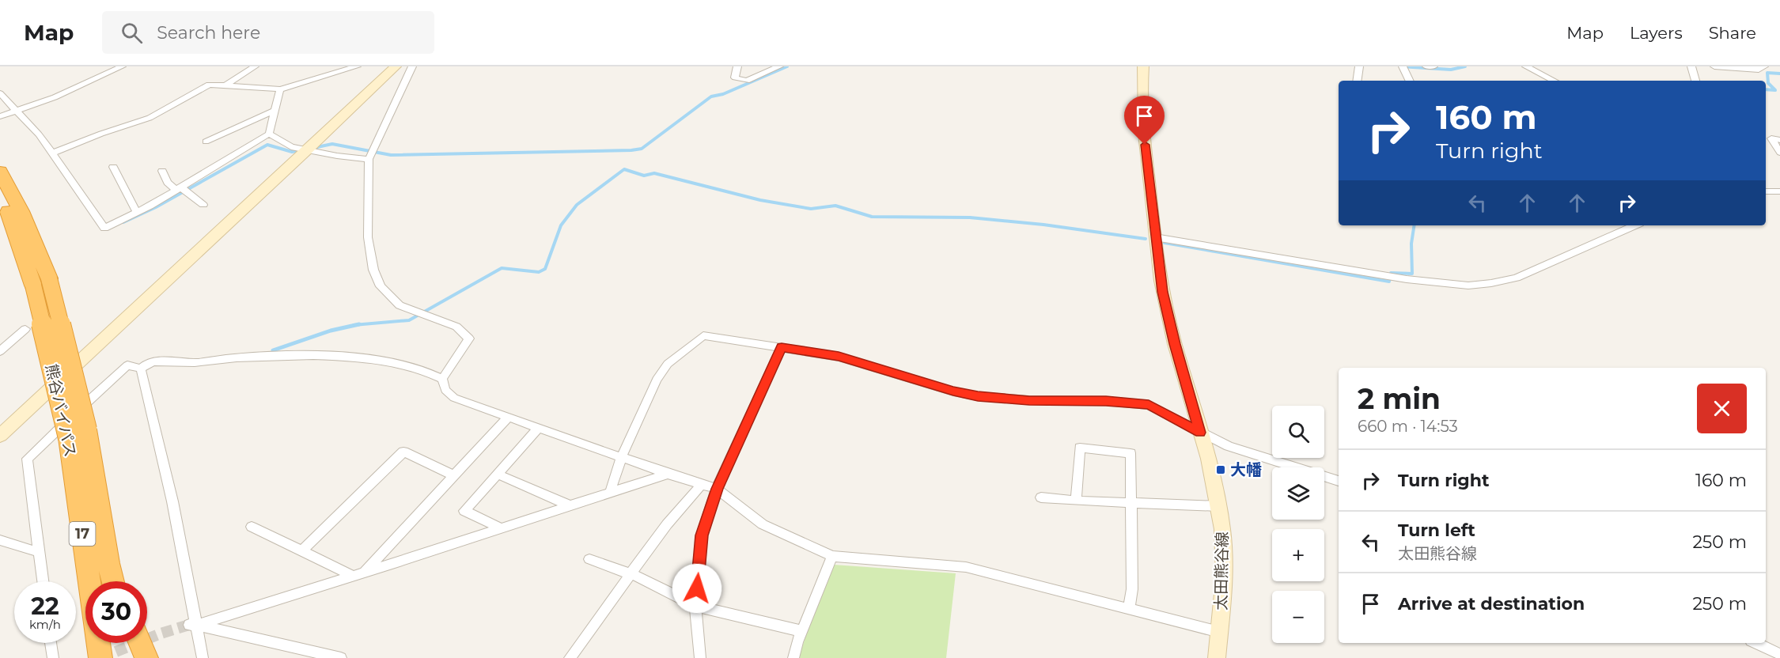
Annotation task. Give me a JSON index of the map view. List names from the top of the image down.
{
  "streets": {
    "highway": ["熊谷バイパス", "17"],
    "main road": ["太田熊谷線"]
  },
  "crossings": [
    ["熊谷バイパス", "17"]
  ],
  "places": {
    "transit": ["大幡"]
  },
  "page": {
    "header": "Map",
    "search": "Search here",
    "nav": ["Map", "Layers", "Share"],
    "turn": ["160 m", "Turn right"],
    "heading": ["2 min", "660 m · 14:53"],
    "map_buttons": ["+", "−"],
    "list": [
      {
        "name": "Turn right",
        "value": "160 m"
      },
      {
        "name": "Turn left",
        "note": "太田熊谷線",
        "value": "250 m"
      },
      {
        "name": "Arrive at destination",
        "value": "250 m"
      }
    ],
    "speed": "22 km/h",
    "limit": "30"
  }
}
